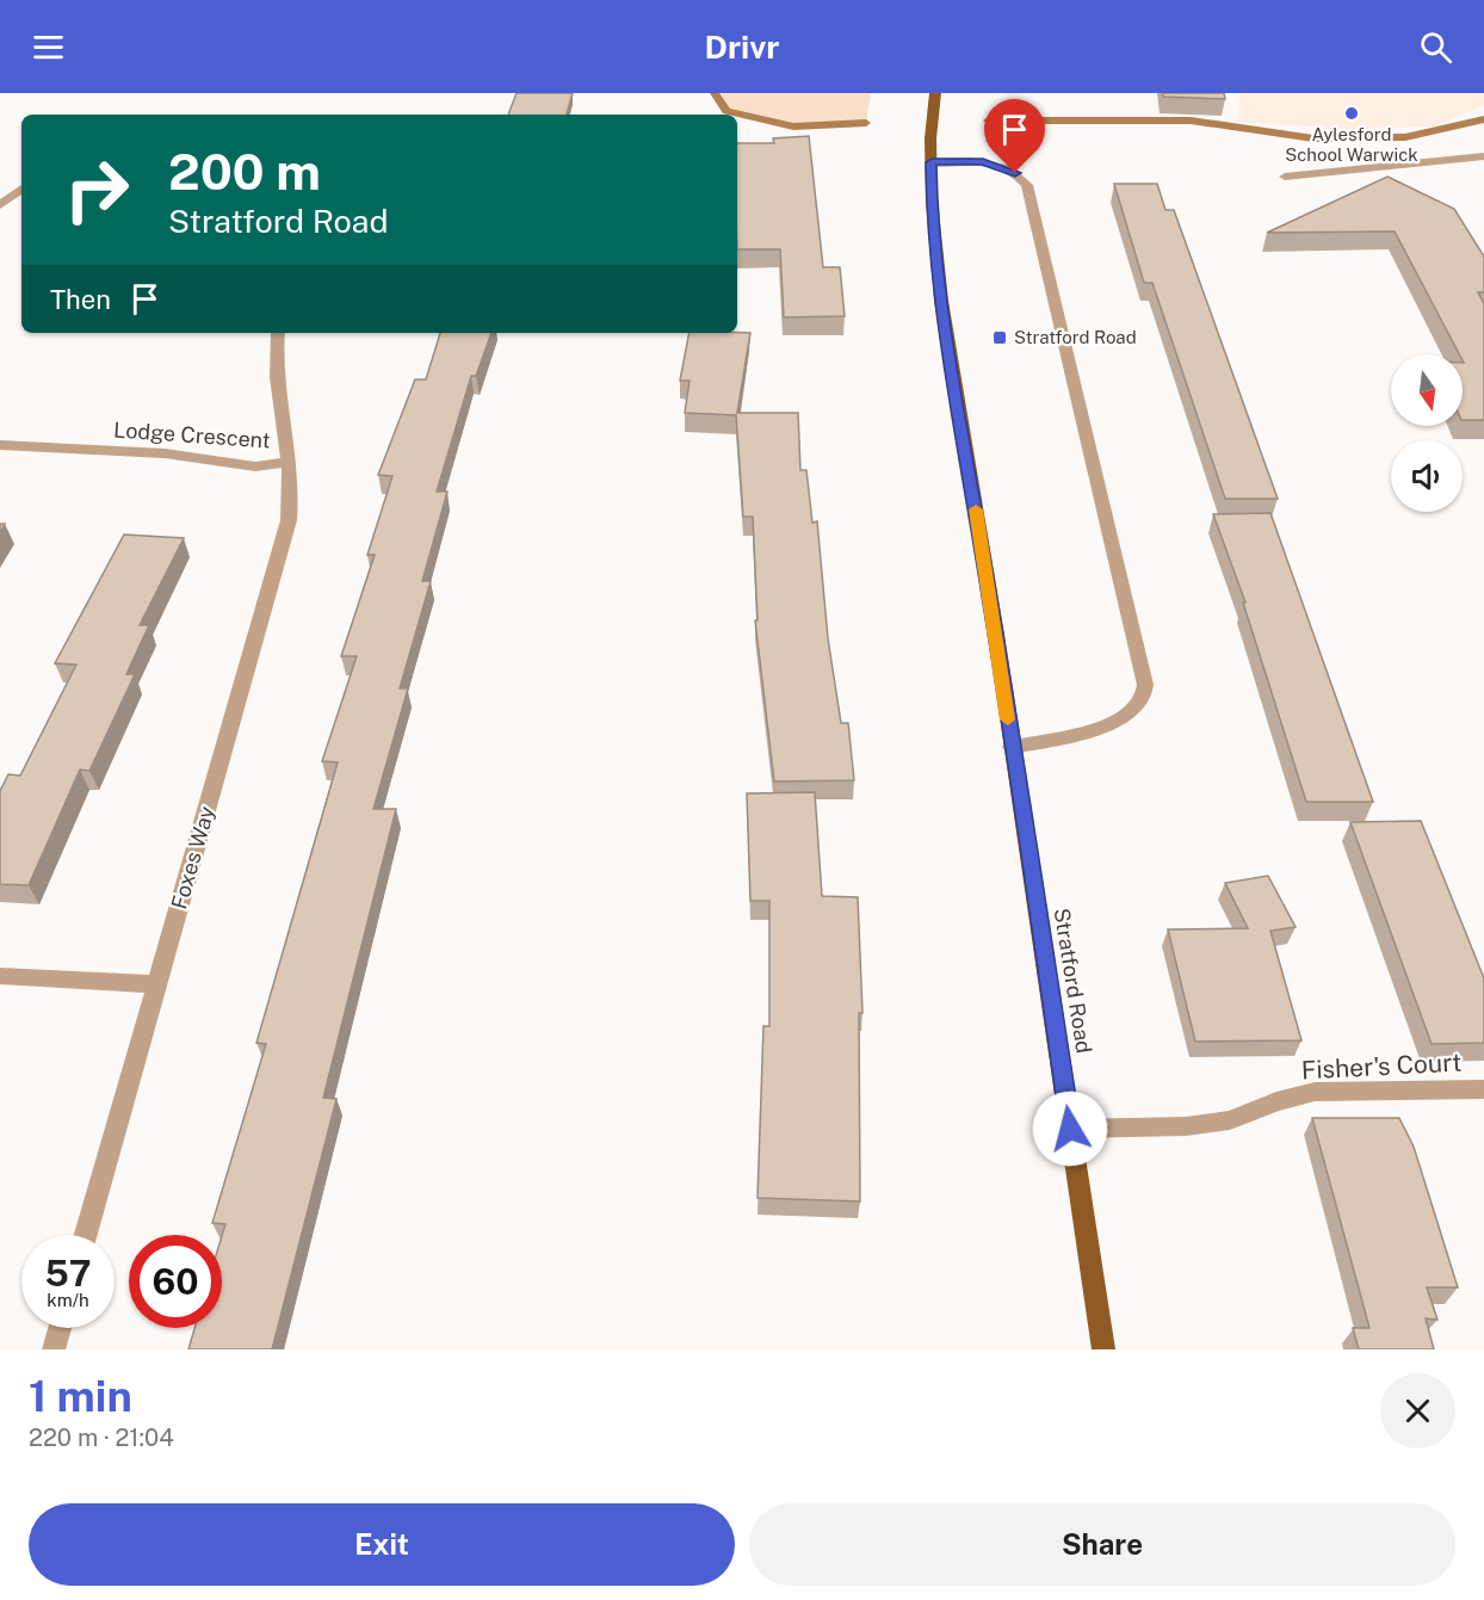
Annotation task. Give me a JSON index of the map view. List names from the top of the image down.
{
  "streets": {
    "main road": ["Stratford Road"],
    "street": ["Lodge Crescent", "Foxes Way", "Fisher's Court"]
  },
  "crossings": [
    ["Lodge Crescent", "Foxes Way"],
    ["Stratford Road", "Fisher's Court"]
  ],
  "places": {
    "other": ["Aylesford School Warwick"],
    "transit": ["Stratford Road"]
  },
  "north": "bottom",
  "page": {
    "header": "Drivr",
    "turn": ["200 m", "Stratford Road"],
    "then": "Then",
    "speed": "57 km/h",
    "limit": "60",
    "heading": ["1 min", "220 m · 21:04"],
    "buttons": ["Exit", "Share"]
  }
}
